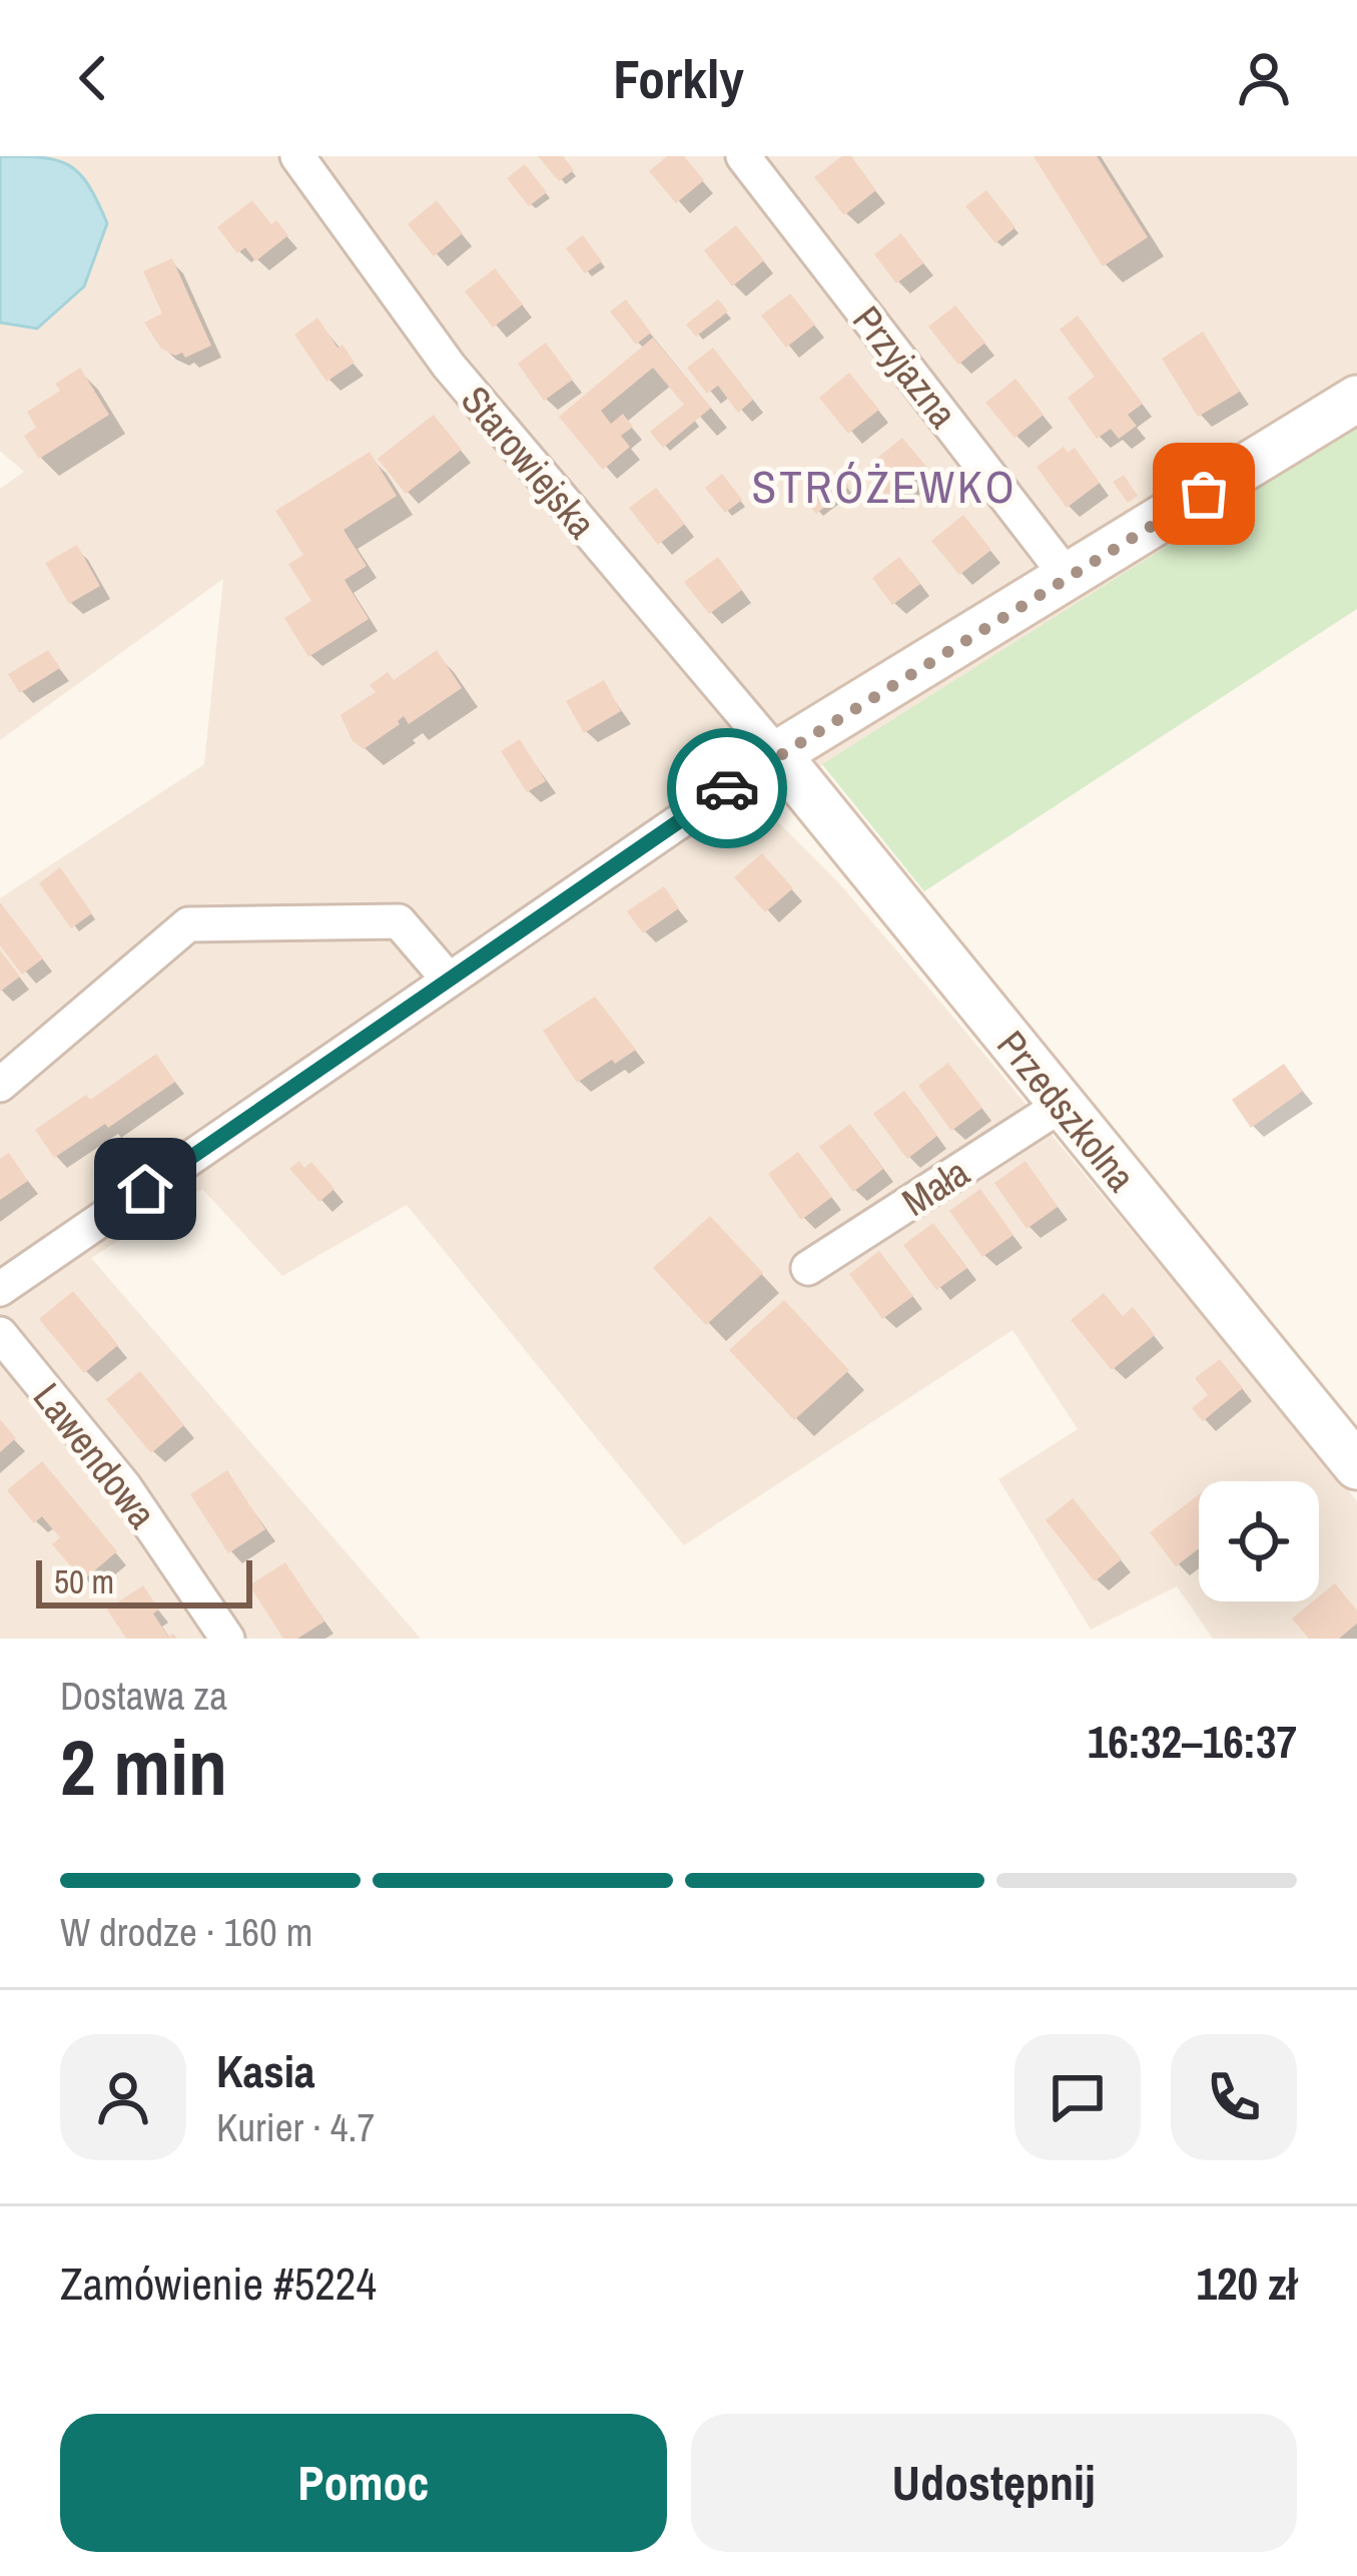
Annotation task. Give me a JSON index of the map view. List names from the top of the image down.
{
  "streets": {
    "street": [
      "Przyjazna",
      "Starowiejska",
      "Przedszkolna",
      "Mała",
      "Lawendowa"
    ]
  },
  "crossings": [
    ["Starowiejska", "Przedszkolna"],
    ["Przedszkolna", "Mała"]
  ],
  "districts": ["STRÓŻEWKO"],
  "scale_bar": "50 m",
  "page": {
    "header": "Forkly",
    "scale": "50 m",
    "heading": ["2 min", "Dostawa za", "16:32–16:37"],
    "panel": [
      "Kasia",
      "Kurier · 4.7",
      "Zamówienie #5224",
      "120 zł"
    ],
    "bar": "W drodze · 160 m",
    "buttons": ["Pomoc", "Udostępnij"]
  }
}
